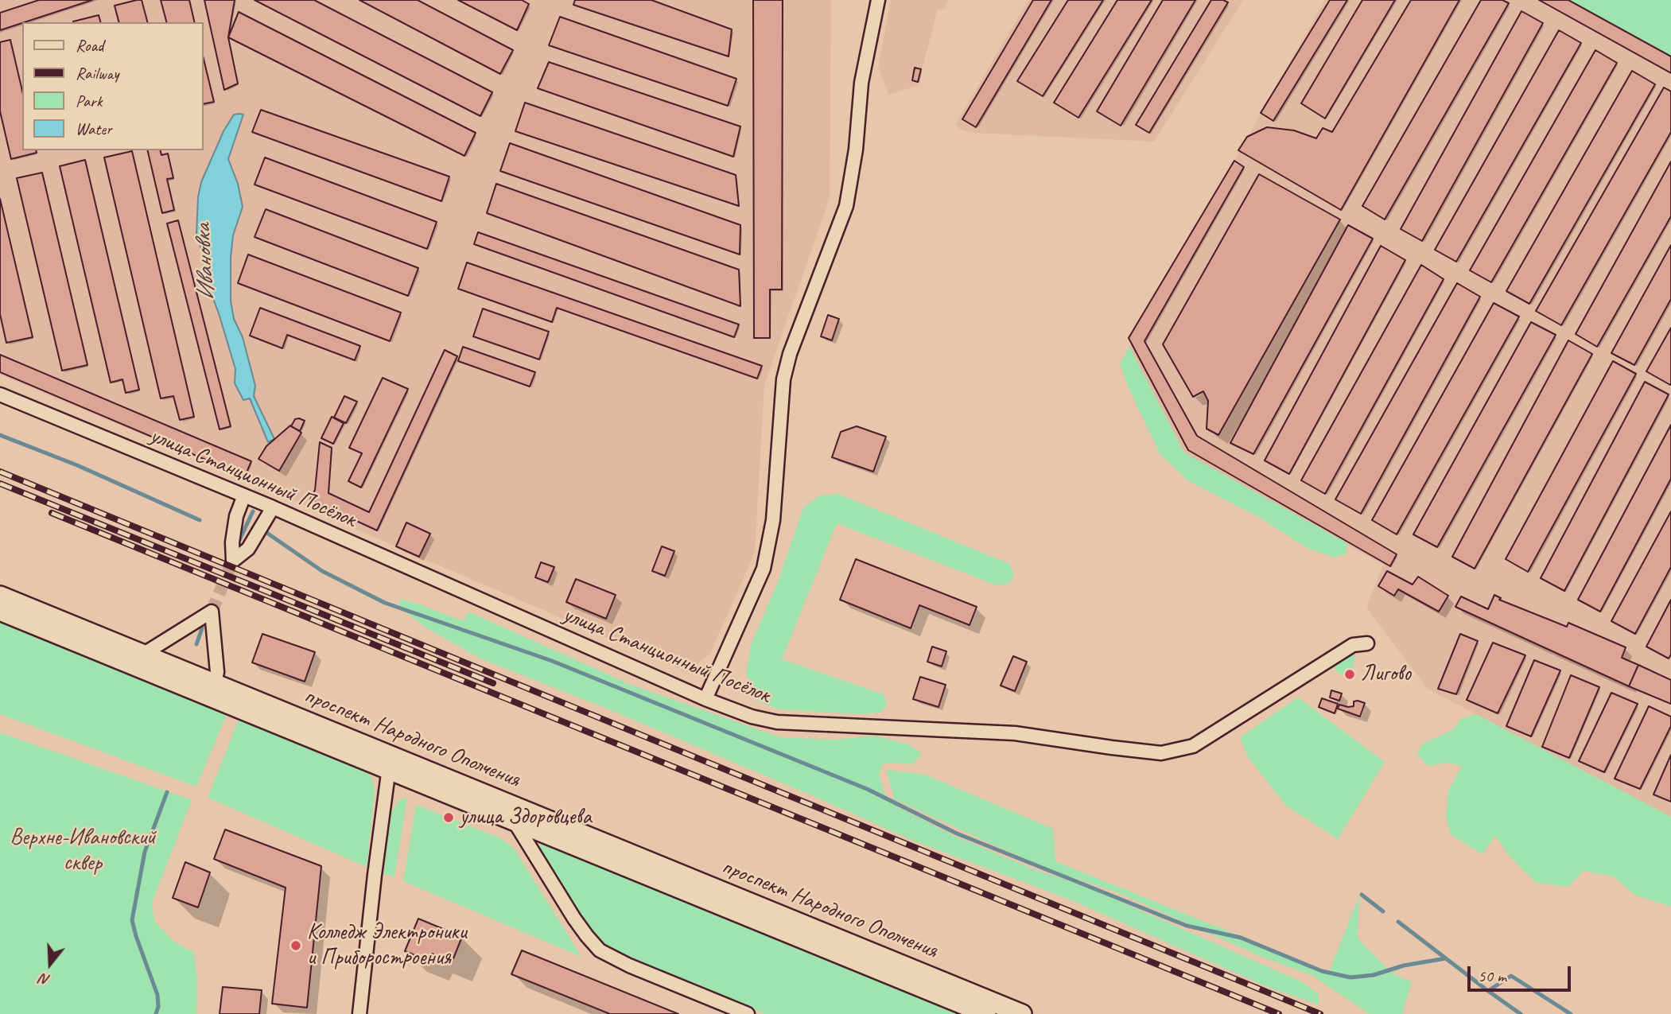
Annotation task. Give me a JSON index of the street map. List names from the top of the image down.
{
  "streets": {
    "street": ["улица Станционный Посёлок", "проспект Народного Ополчения"]
  },
  "water": ["Ивановка"],
  "parks": ["Верхне-Ивановский сквер"],
  "places": ["Лигово", "улица Здоровцева", "Колледж Электроники и Приборостроения"],
  "legend": [
    "Road",
    "Railway",
    "Park",
    "Water"
  ],
  "scale_bar": "50 m",
  "north": "bottom"
}
